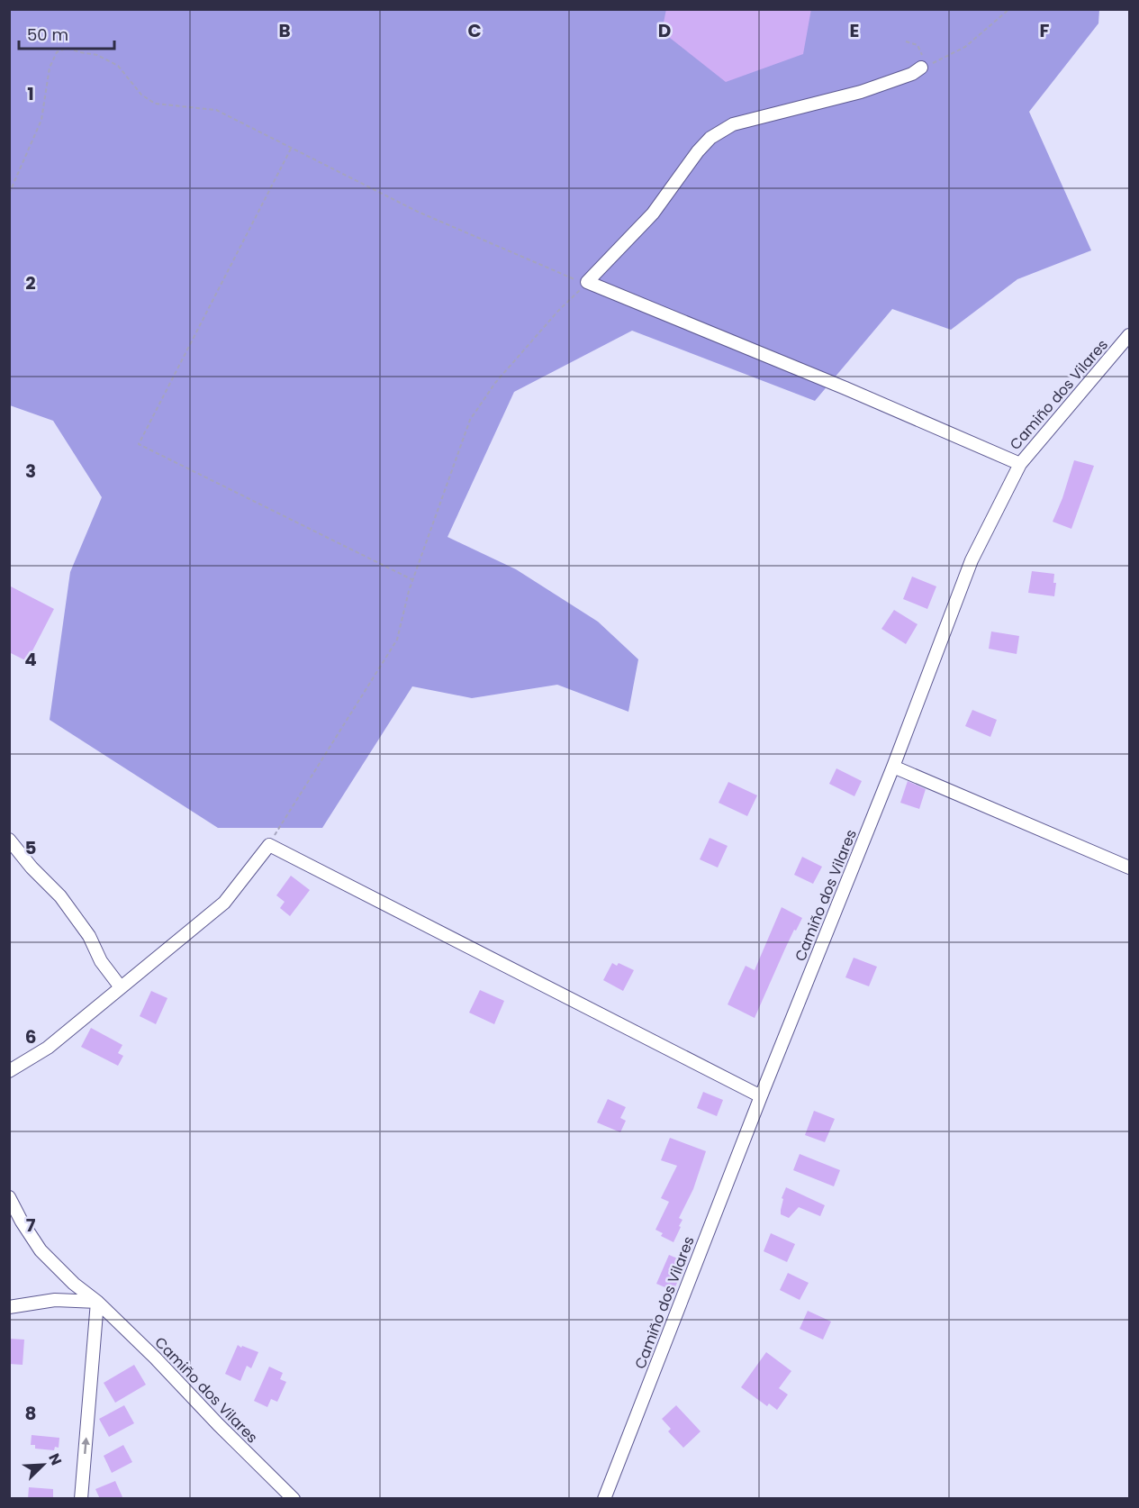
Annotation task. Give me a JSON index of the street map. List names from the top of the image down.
{
  "streets": {
    "street": ["Camiño dos Vilares"]
  },
  "scale_bar": "50 m",
  "north": "top right",
  "grid": {
    "columns": [
      "B",
      "C",
      "D",
      "E",
      "F"
    ],
    "rows": [
      "1",
      "2",
      "3",
      "4",
      "5",
      "6",
      "7",
      "8"
    ]
  }
}
